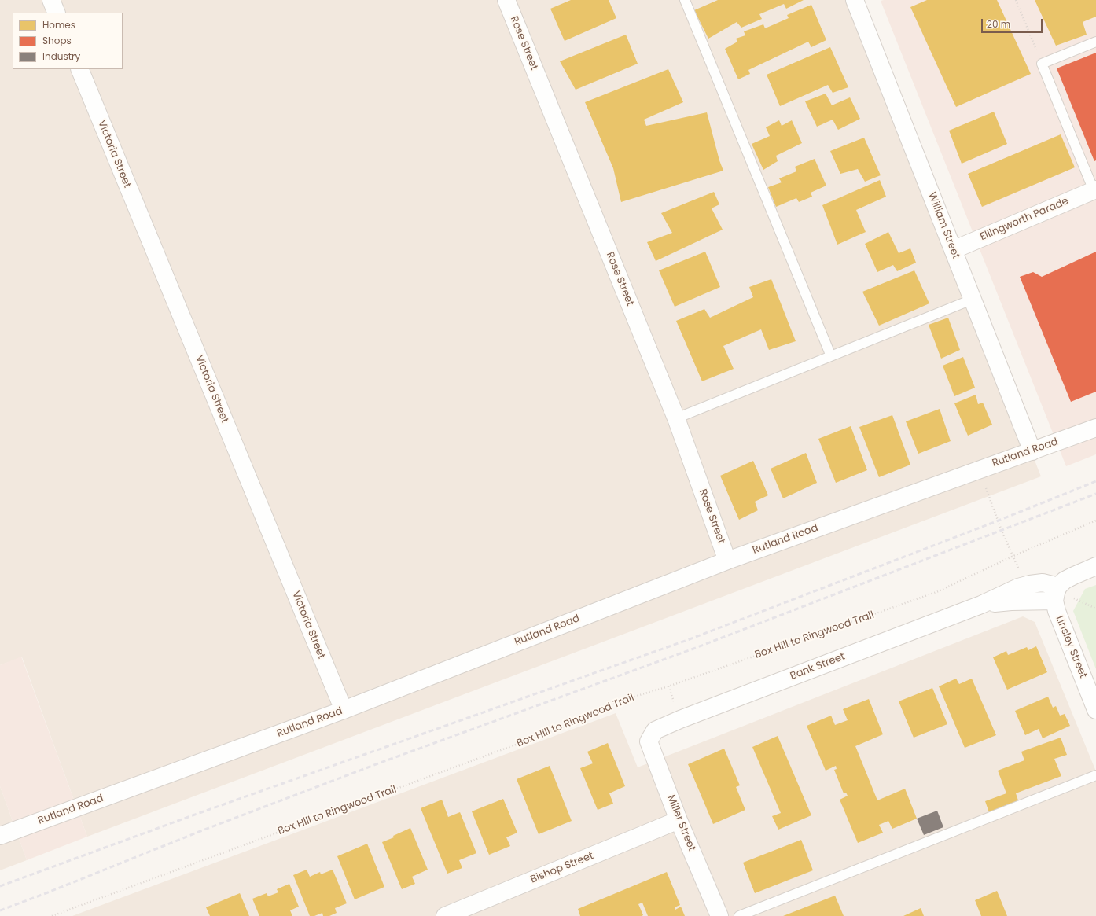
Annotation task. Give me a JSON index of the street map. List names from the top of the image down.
{
  "streets": {
    "street": [
      "Rose Street",
      "Victoria Street",
      "Ellingworth Parade",
      "William Street",
      "Rutland Road",
      "Linsley Street",
      "Bank Street",
      "Miller Street",
      "Bishop Street"
    ],
    "path": ["Box Hill to Ringwood Trail"]
  },
  "crossings": [
    ["Rose Street", "Rutland Road"],
    ["Victoria Street", "Rutland Road"],
    ["Ellingworth Parade", "William Street"],
    ["William Street", "Rutland Road"],
    ["Linsley Street", "Bank Street"],
    ["Bank Street", "Miller Street"],
    ["Miller Street", "Bishop Street"]
  ],
  "legend": ["Homes", "Shops", "Industry"],
  "scale_bar": "20 m"
}
